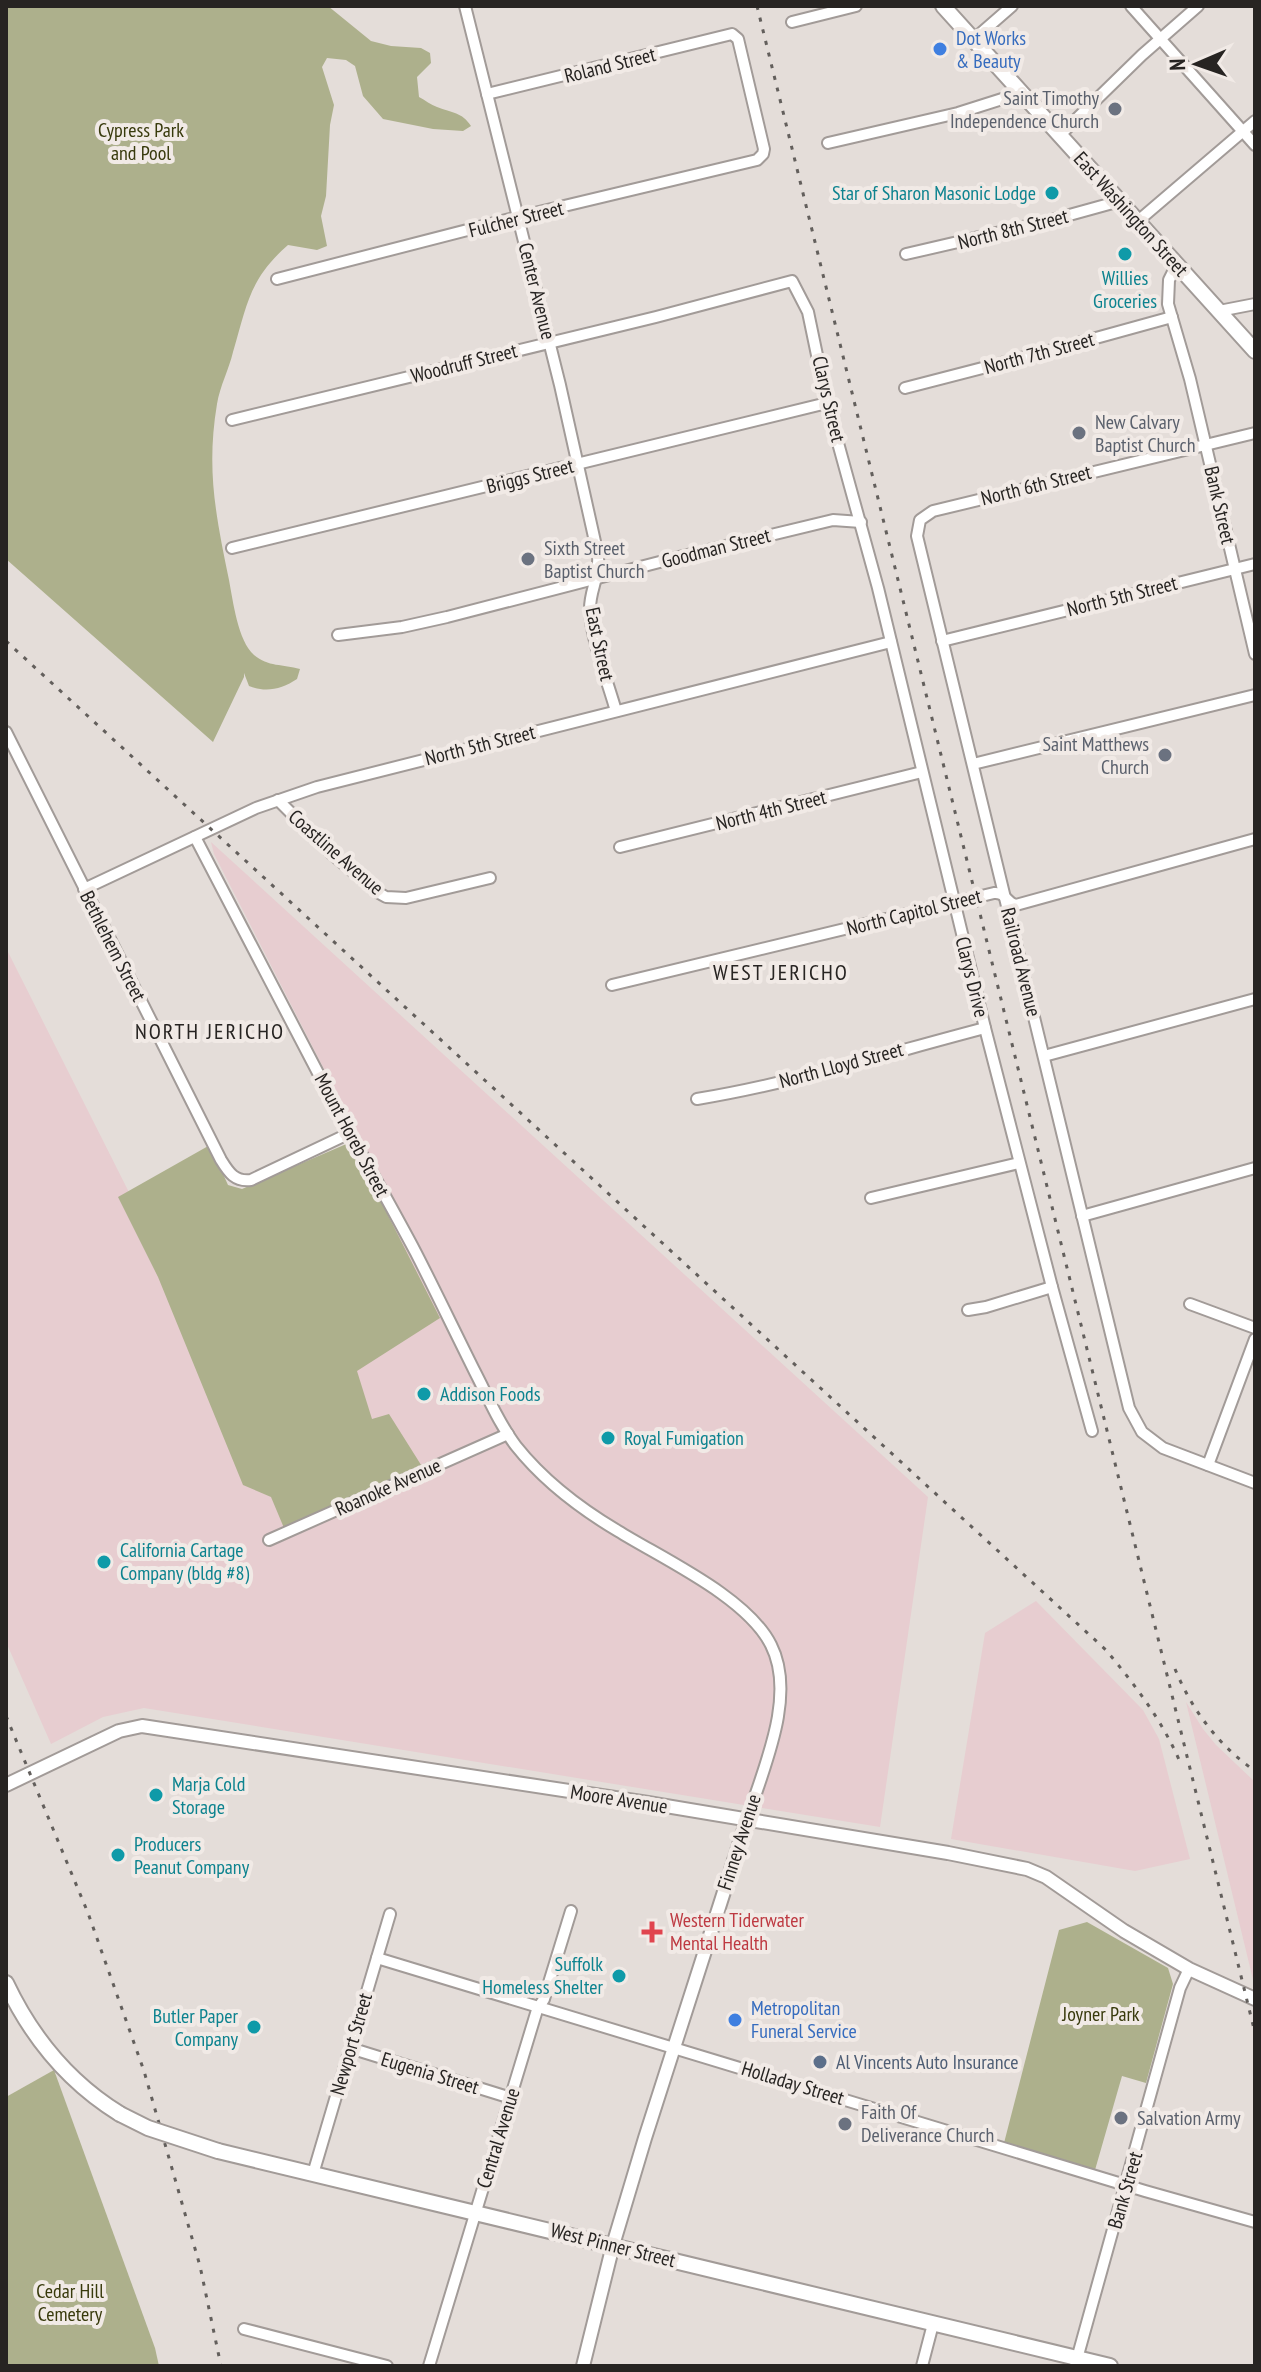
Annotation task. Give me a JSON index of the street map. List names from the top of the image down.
{
  "streets": {
    "main road": ["East Washington Street", "West Pinner Street"],
    "street": [
      "Roland Street",
      "Fulcher Street",
      "North 8th Street",
      "Center Avenue",
      "North 7th Street",
      "Woodruff Street",
      "Clarys Street",
      "Briggs Street",
      "North 6th Street",
      "Bank Street",
      "Goodman Street",
      "North 5th Street",
      "East Street",
      "North 4th Street",
      "Coastline Avenue",
      "North Capitol Street",
      "Bethlehem Street",
      "Railroad Avenue",
      "Clarys Drive",
      "North Lloyd Street",
      "Mount Horeb Street",
      "Roanoke Avenue",
      "Moore Avenue",
      "Finney Avenue",
      "Newport Street",
      "Eugenia Street",
      "Holladay Street",
      "Central Avenue"
    ]
  },
  "crossings": [
    ["Roland Street", "Fulcher Street"],
    ["Roland Street", "Center Avenue"],
    ["East Washington Street", "North 8th Street"],
    ["East Washington Street", "Bank Street"],
    ["Fulcher Street", "Center Avenue"],
    ["Center Avenue", "Woodruff Street"],
    ["Center Avenue", "Briggs Street"],
    ["Center Avenue", "Goodman Street"],
    ["Center Avenue", "East Street"],
    ["North 7th Street", "Bank Street"],
    ["Woodruff Street", "Clarys Street"],
    ["Clarys Street", "Briggs Street"],
    ["Clarys Street", "Goodman Street"],
    ["Clarys Street", "Clarys Drive"],
    ["North 6th Street", "Bank Street"],
    ["North 6th Street", "Railroad Avenue"],
    ["Bank Street", "North 5th Street"],
    ["Bank Street", "Moore Avenue"],
    ["Bank Street", "Holladay Street"],
    ["Bank Street", "West Pinner Street"],
    ["Goodman Street", "East Street"],
    ["Goodman Street", "Clarys Drive"],
    ["North 5th Street", "East Street"],
    ["North 5th Street", "Coastline Avenue"],
    ["North 5th Street", "Bethlehem Street"],
    ["North 5th Street", "Railroad Avenue"],
    ["North 5th Street", "Clarys Drive"],
    ["North 5th Street", "Mount Horeb Street"],
    ["North 4th Street", "Clarys Drive"],
    ["North Capitol Street", "Railroad Avenue"],
    ["North Capitol Street", "Clarys Drive"],
    ["Bethlehem Street", "Mount Horeb Street"],
    ["Clarys Drive", "North Lloyd Street"],
    ["Mount Horeb Street", "Roanoke Avenue"],
    ["Mount Horeb Street", "Finney Avenue"],
    ["Roanoke Avenue", "Finney Avenue"],
    ["Moore Avenue", "Finney Avenue"],
    ["Finney Avenue", "Holladay Street"],
    ["Finney Avenue", "West Pinner Street"],
    ["Newport Street", "Eugenia Street"],
    ["Newport Street", "Holladay Street"],
    ["Newport Street", "West Pinner Street"],
    ["Eugenia Street", "Central Avenue"],
    ["Holladay Street", "Central Avenue"],
    ["Central Avenue", "West Pinner Street"]
  ],
  "districts": ["WEST JERICHO", "NORTH JERICHO"],
  "parks": ["Cypress Park and Pool", "Joyner Park", "Cedar Hill Cemetery"],
  "places": {
    "other": [
      "Dot Works & Beauty",
      "Saint Timothy Independence Church",
      "Star of Sharon Masonic Lodge",
      "Willies Groceries",
      "New Calvary Baptist Church",
      "Sixth Street Baptist Church",
      "Saint Matthews Church",
      "Addison Foods",
      "Royal Fumigation",
      "California Cartage Company (bldg #8)",
      "Marja Cold Storage",
      "Producers Peanut Company",
      "Suffolk Homeless Shelter",
      "Metropolitan Funeral Service",
      "Butler Paper Company",
      "Al Vincents Auto Insurance",
      "Salvation Army",
      "Faith Of Deliverance Church"
    ],
    "health": ["Western Tiderwater Mental Health"]
  },
  "north": "left"
}
